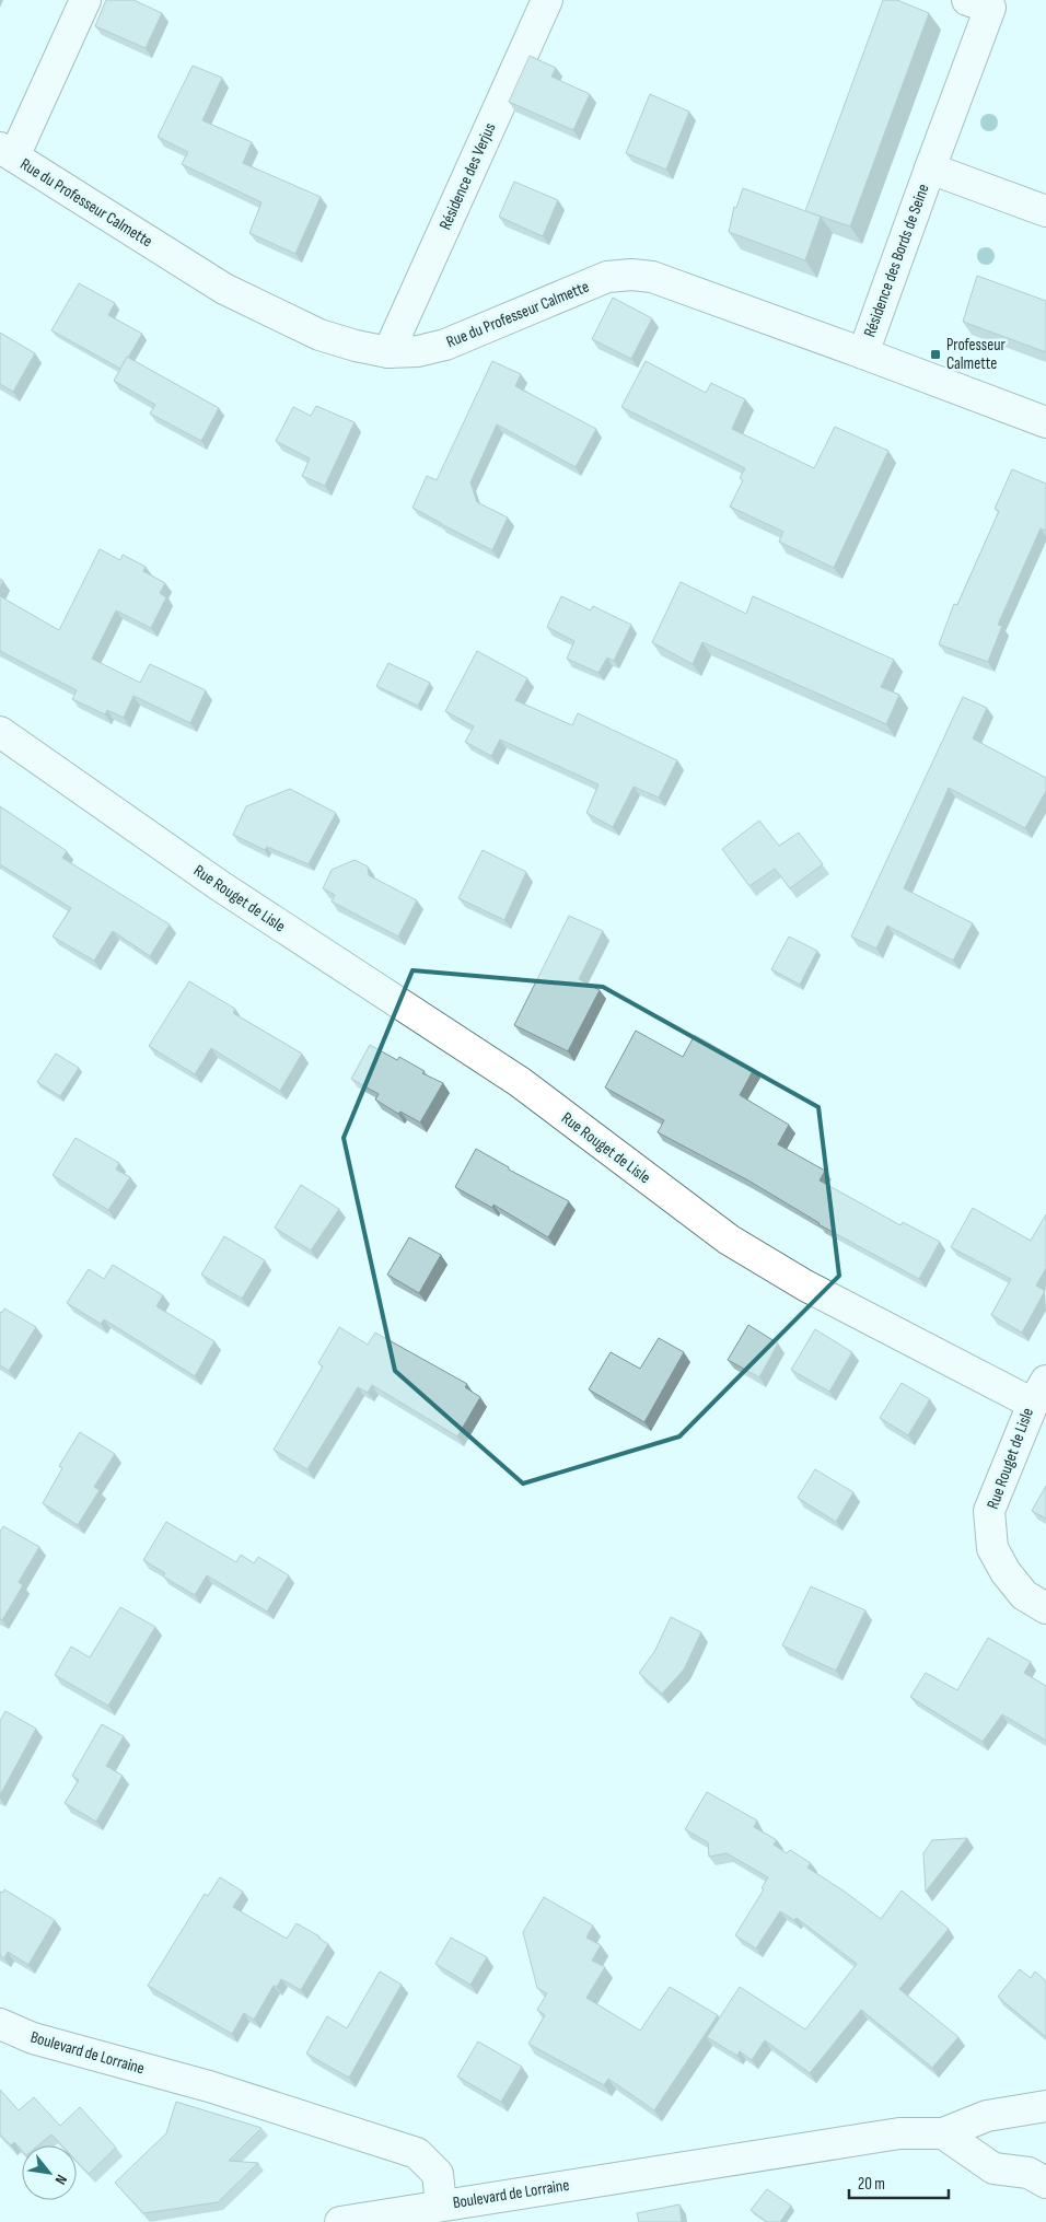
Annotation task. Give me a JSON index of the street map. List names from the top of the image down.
{
  "streets": {
    "street": [
      "Résidence des Verjus",
      "Rue du Professeur Calmette",
      "Résidence des Bords de Seine",
      "Rue Rouget de Lisle",
      "Boulevard de Lorraine"
    ]
  },
  "crossings": [
    ["Résidence des Verjus", "Rue du Professeur Calmette"],
    ["Rue du Professeur Calmette", "Résidence des Bords de Seine"]
  ],
  "places": {
    "transit": ["Professeur Calmette"]
  },
  "scale_bar": "20 m",
  "north": "bottom right"
}
